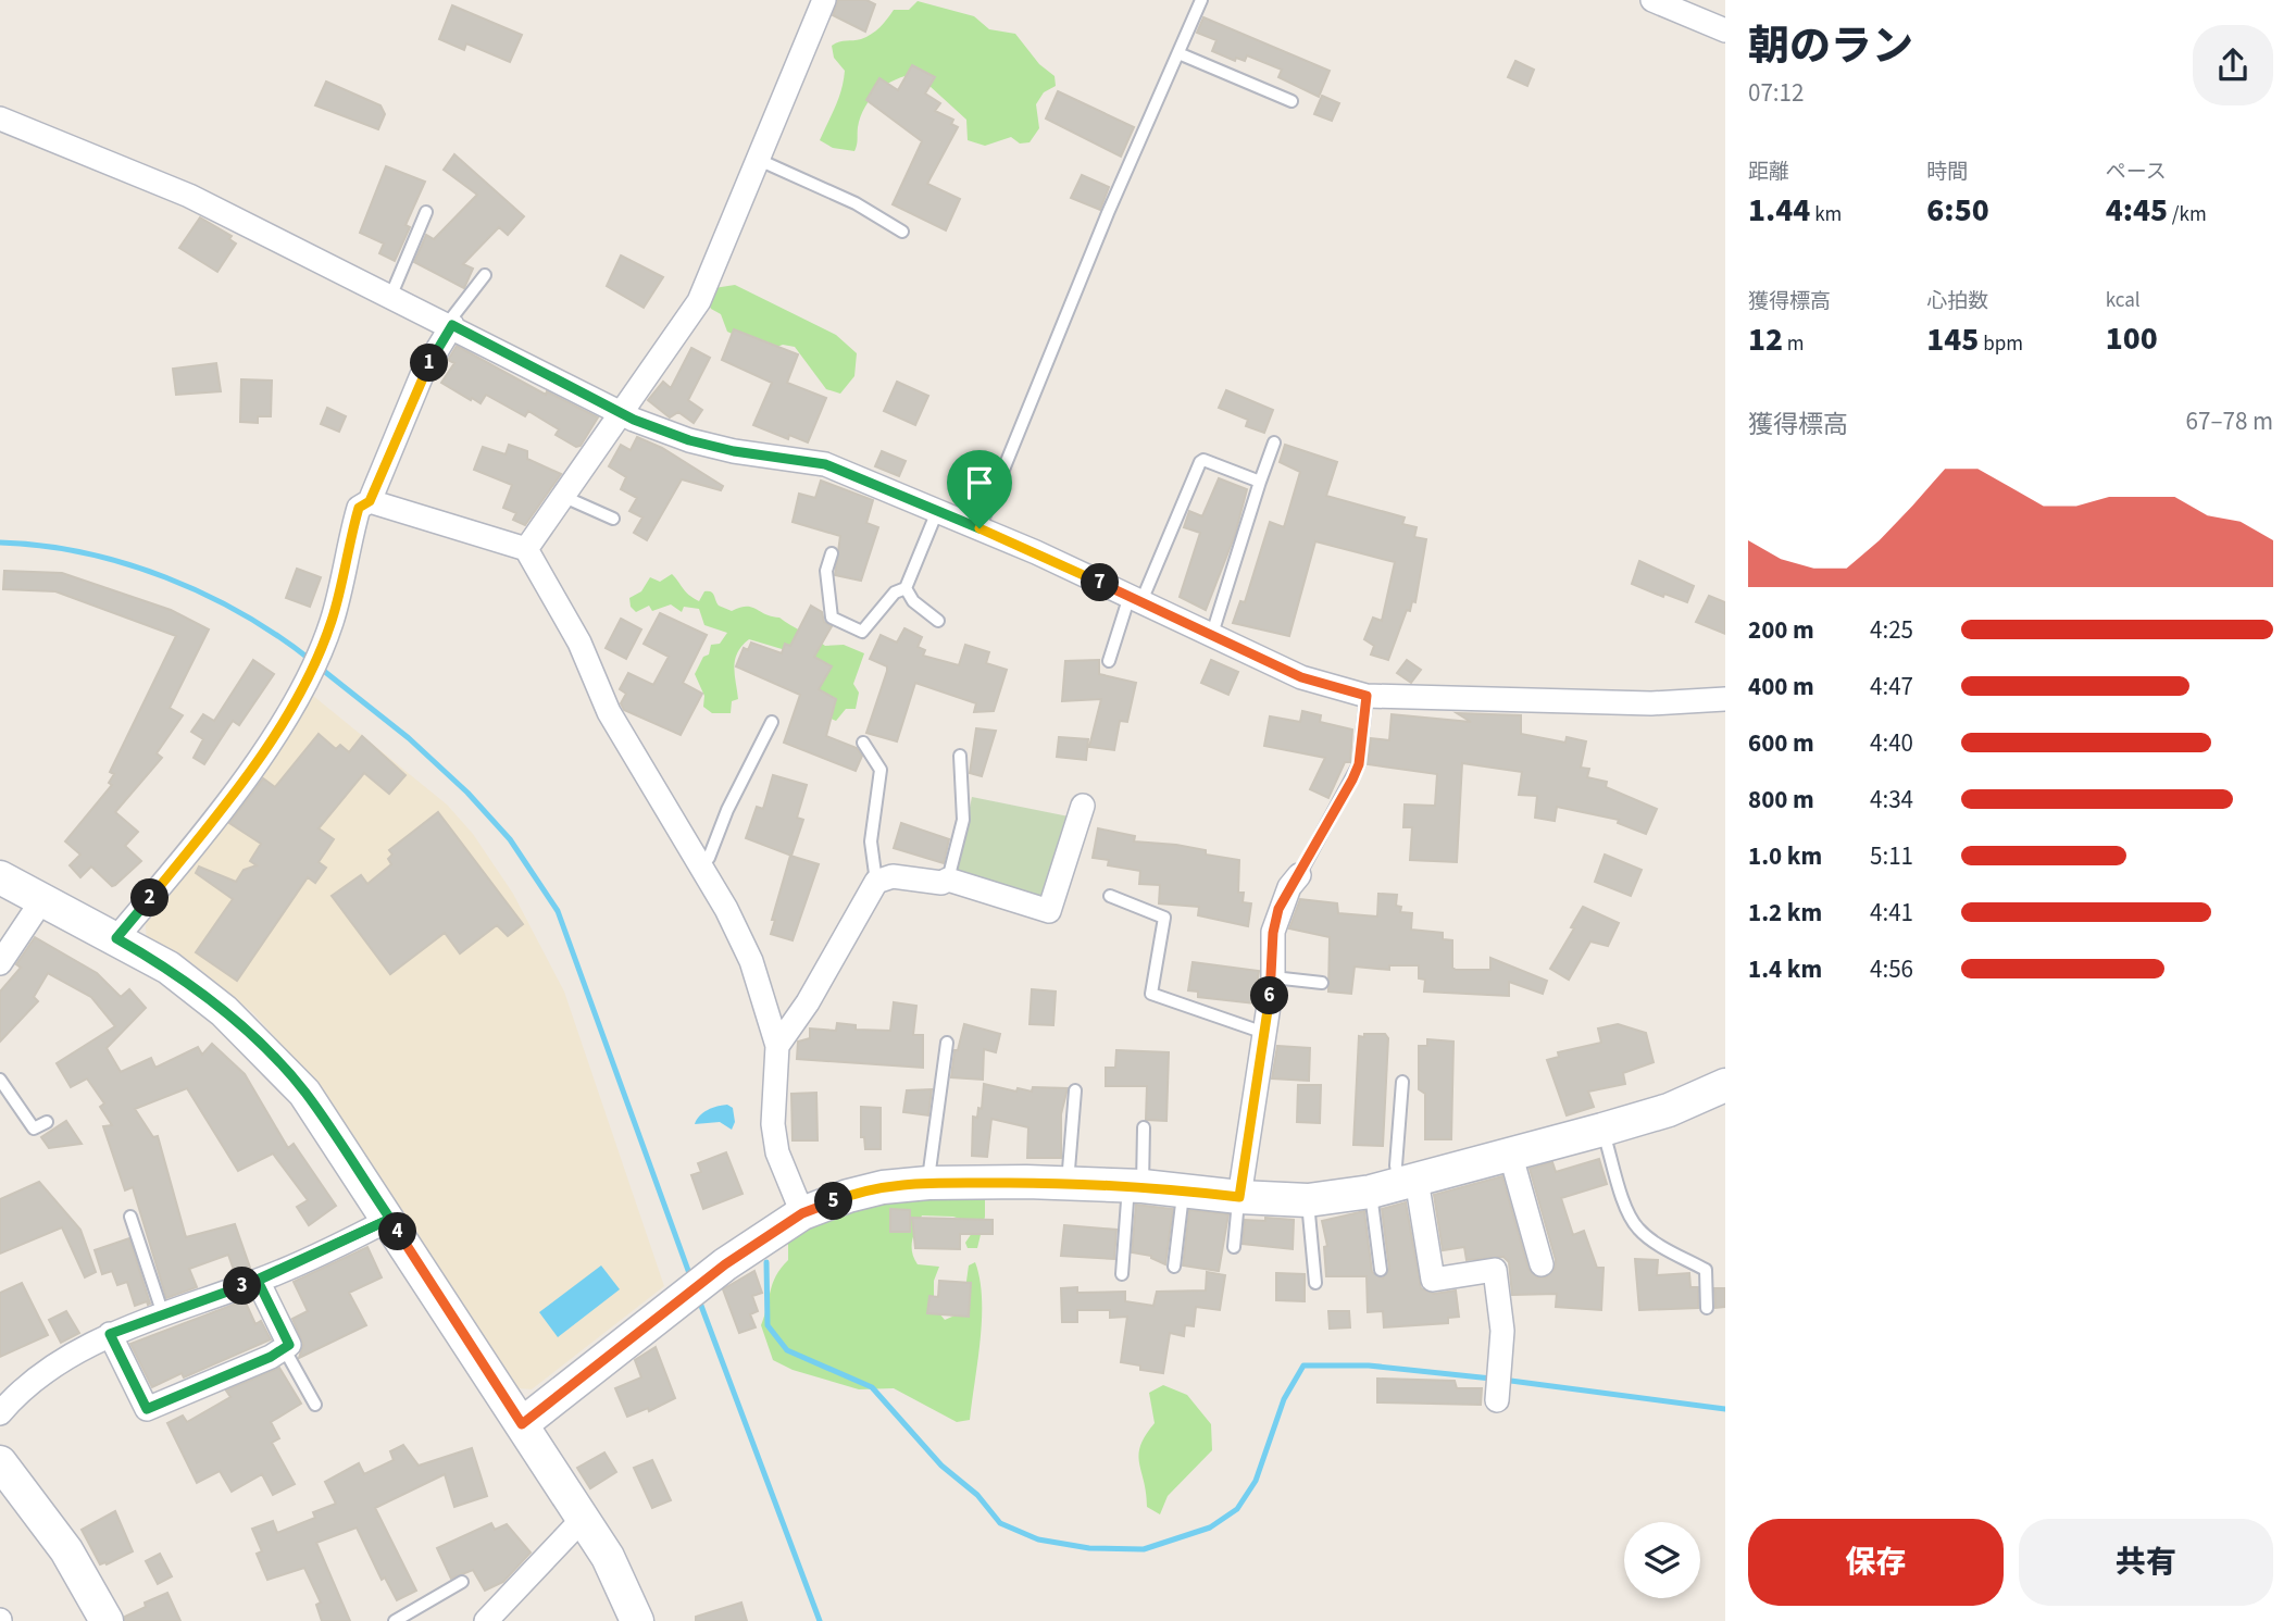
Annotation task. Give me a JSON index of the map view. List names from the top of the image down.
{
  "page": {
    "heading": ["朝のラン", "07:12"],
    "stats": [
      ["距離", "1.44 km"],
      ["時間", "6:50"],
      ["ペース", "4:45 /km"],
      ["獲得標高", "12 m"],
      ["心拍数", "145 bpm"],
      ["kcal", "100"]
    ],
    "pins": [
      "1",
      "7",
      "2",
      "6",
      "5",
      "4",
      "3"
    ],
    "chart": ["獲得標高", "67–78 m"],
    "list": [
      {
        "name": "200 m",
        "note": "4:25"
      },
      {
        "name": "400 m",
        "note": "4:47"
      },
      {
        "name": "600 m",
        "note": "4:40"
      },
      {
        "name": "800 m",
        "note": "4:34"
      },
      {
        "name": "1.0 km",
        "note": "5:11"
      },
      {
        "name": "1.2 km",
        "note": "4:41"
      },
      {
        "name": "1.4 km",
        "note": "4:56"
      }
    ],
    "buttons": ["保存", "共有"]
  }
}
